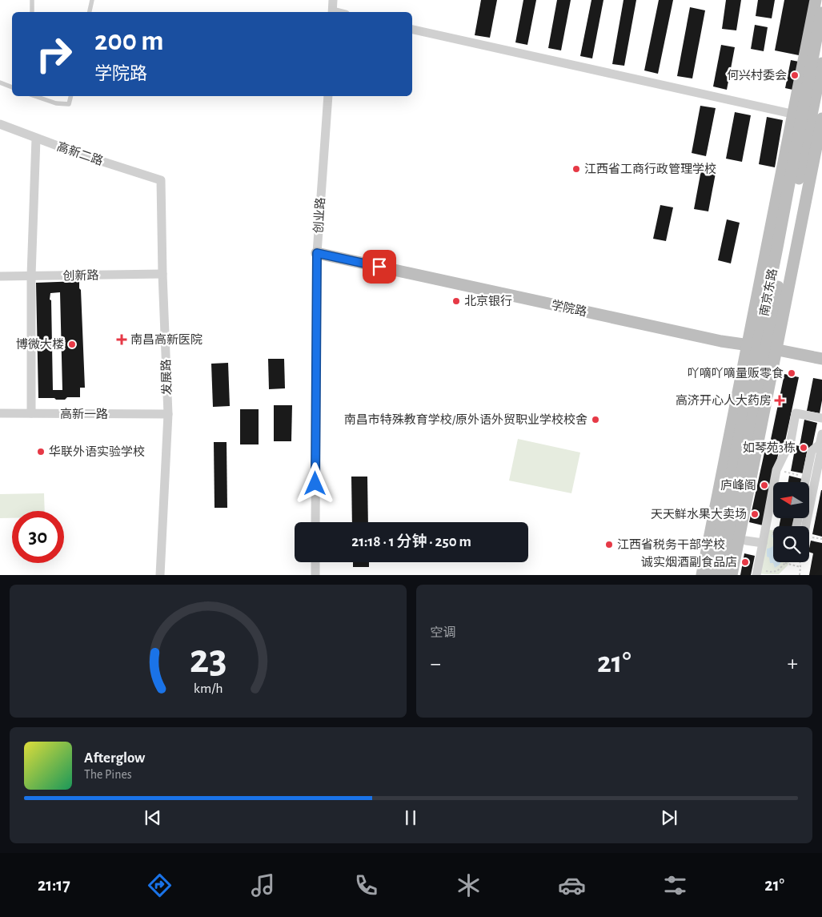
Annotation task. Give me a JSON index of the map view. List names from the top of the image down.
{
  "streets": {
    "street": [
      "高新二路",
      "创业路",
      "创新路",
      "南京东路",
      "学院路",
      "发展路",
      "高新一路"
    ]
  },
  "crossings": [
    ["高新二路", "发展路"],
    ["创业路", "学院路"],
    ["创新路", "发展路"],
    ["南京东路", "学院路"],
    ["发展路", "高新一路"]
  ],
  "places": {
    "other": [
      "何兴村委会",
      "江西省工商行政管理学校",
      "北京银行",
      "博微大楼",
      "吖嘀吖嘀量贩零食",
      "南昌市特殊教育学校/原外语外贸职业学校校舍",
      "如琴苑3栋",
      "华联外语实验学校",
      "庐峰阁",
      "天天鲜水果大卖场",
      "江西省税务干部学校",
      "诚实烟酒副食品店"
    ],
    "health": ["南昌高新医院", "高济开心人大药房"]
  },
  "north": "left",
  "page": {
    "turn": ["200 m", "学院路"],
    "limit": "30",
    "trip": "21:18 · 1 分钟 · 250 m",
    "tile": "空调",
    "heat": ["−", "21°", "+"],
    "song": ["Afterglow", "The Pines"],
    "tabs": ["21:17", "21°"],
    "gauge": ["23", "km/h"]
  }
}
